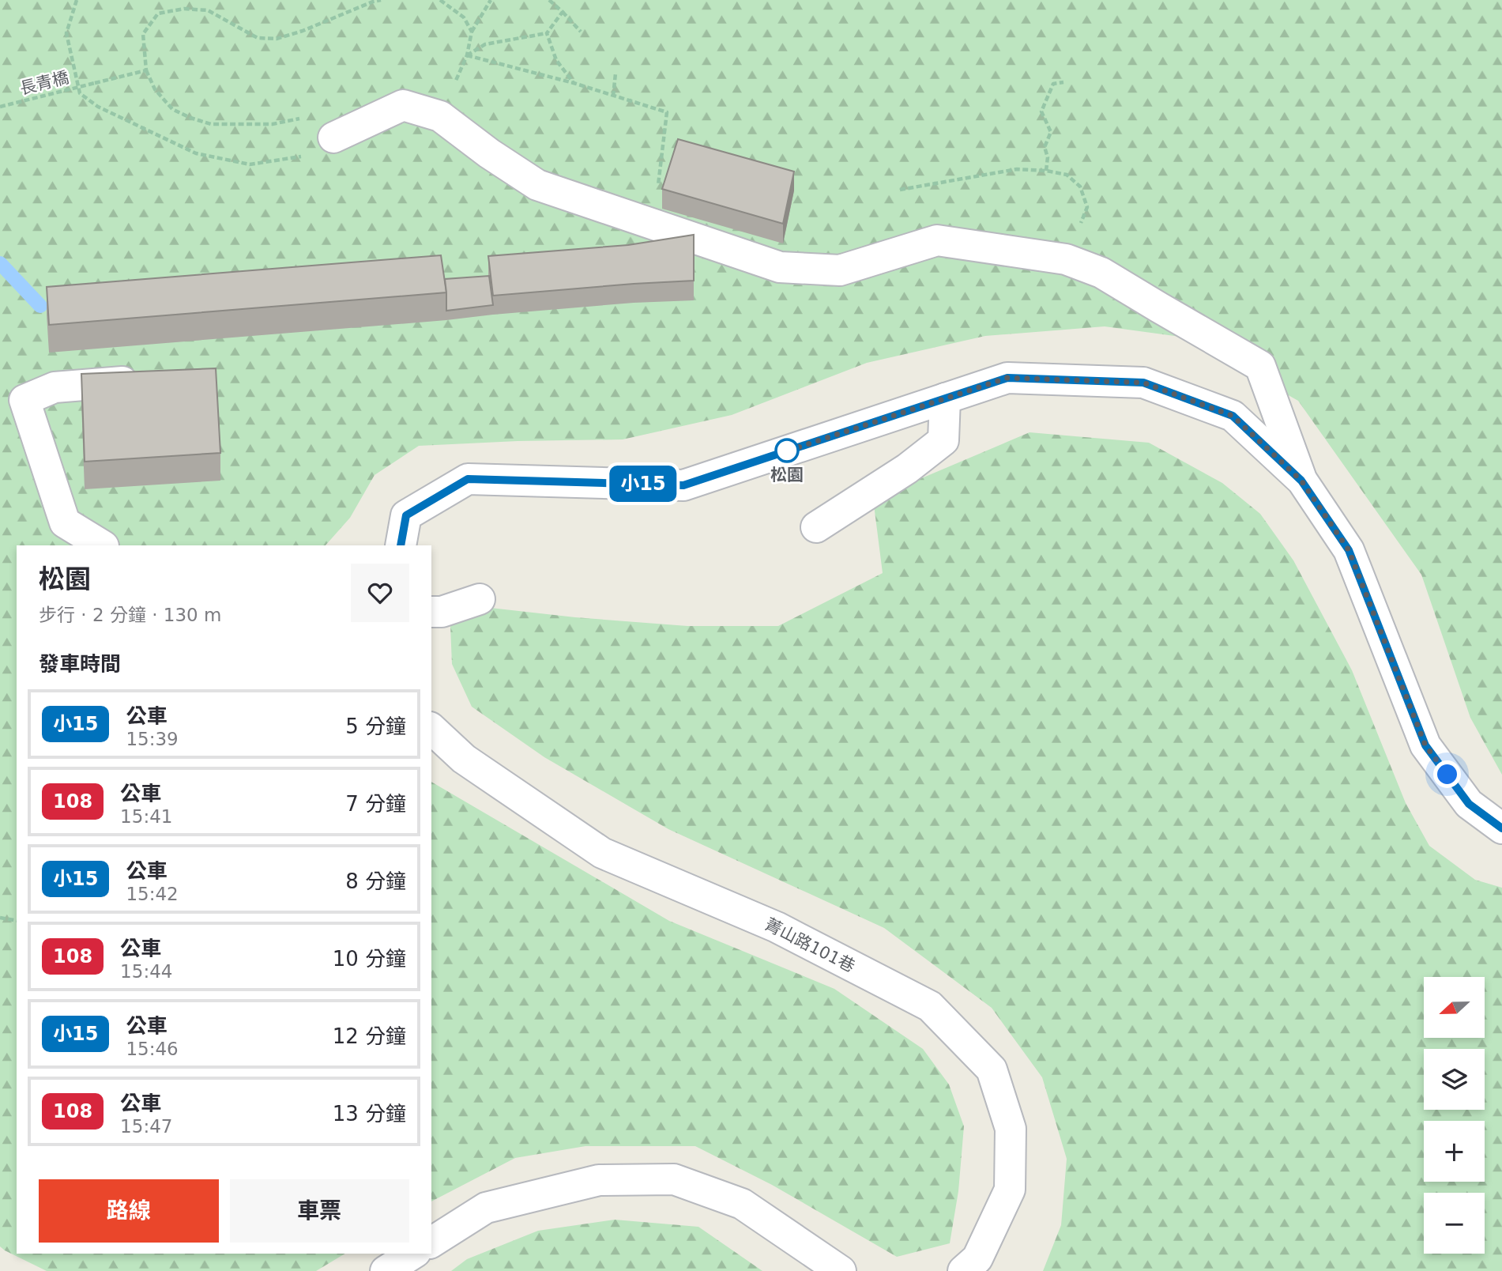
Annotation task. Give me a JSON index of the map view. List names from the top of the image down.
{
  "streets": {
    "street": ["菁山路101巷"],
    "path": ["長青橋"]
  },
  "places": ["松園"],
  "lines": ["bus line 小15"],
  "north": "left",
  "page": {
    "on_map": "小15",
    "heading": [
      ["松園", "步行 · 2 分鐘 · 130 m"],
      "發車時間"
    ],
    "list": [
      {
        "mark": "小15",
        "name": "公車",
        "note": "15:39",
        "value": "5 分鐘"
      },
      {
        "mark": "108",
        "name": "公車",
        "note": "15:41",
        "value": "7 分鐘"
      },
      {
        "mark": "小15",
        "name": "公車",
        "note": "15:42",
        "value": "8 分鐘"
      },
      {
        "mark": "108",
        "name": "公車",
        "note": "15:44",
        "value": "10 分鐘"
      },
      {
        "mark": "小15",
        "name": "公車",
        "note": "15:46",
        "value": "12 分鐘"
      },
      {
        "mark": "108",
        "name": "公車",
        "note": "15:47",
        "value": "13 分鐘"
      }
    ],
    "map_buttons": ["+", "−"],
    "buttons": ["路線", "車票"]
  }
}
